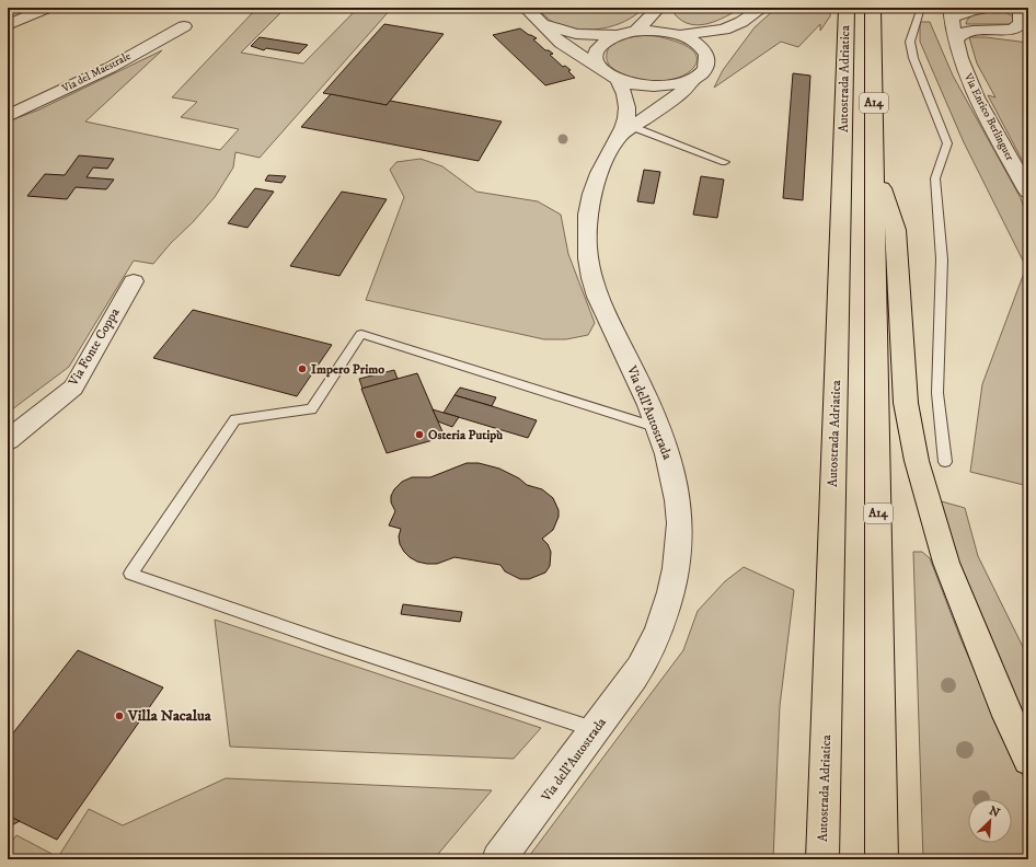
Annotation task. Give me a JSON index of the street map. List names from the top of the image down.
{
  "streets": {
    "highway": ["Autostrada Adriatica", "A14"],
    "street": [
      "Via del Maestrale",
      "Via Enrico Berlinguer",
      "Via Fonte Coppa",
      "Via dell'Autostrada"
    ]
  },
  "places": ["Impero Primo", "Osteria Putipù", "Villa Nacalua"],
  "north": "top right"
}
